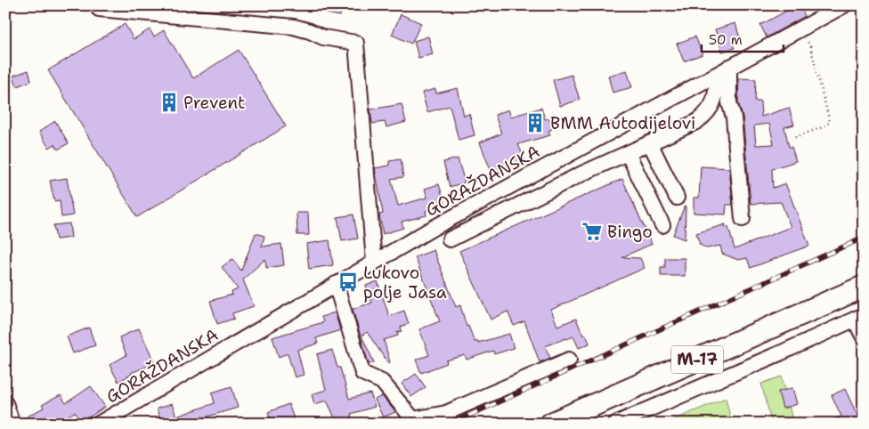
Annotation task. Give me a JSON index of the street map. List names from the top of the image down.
{
  "streets": {
    "highway": ["M-17"],
    "street": ["GORAŽDANSKA"]
  },
  "places": {
    "building": ["Prevent", "BMM Autodijelovi"],
    "supermarket": ["Bingo"],
    "bus stop": ["Lukovo polje Jasa"]
  },
  "scale_bar": "50 m"
}
